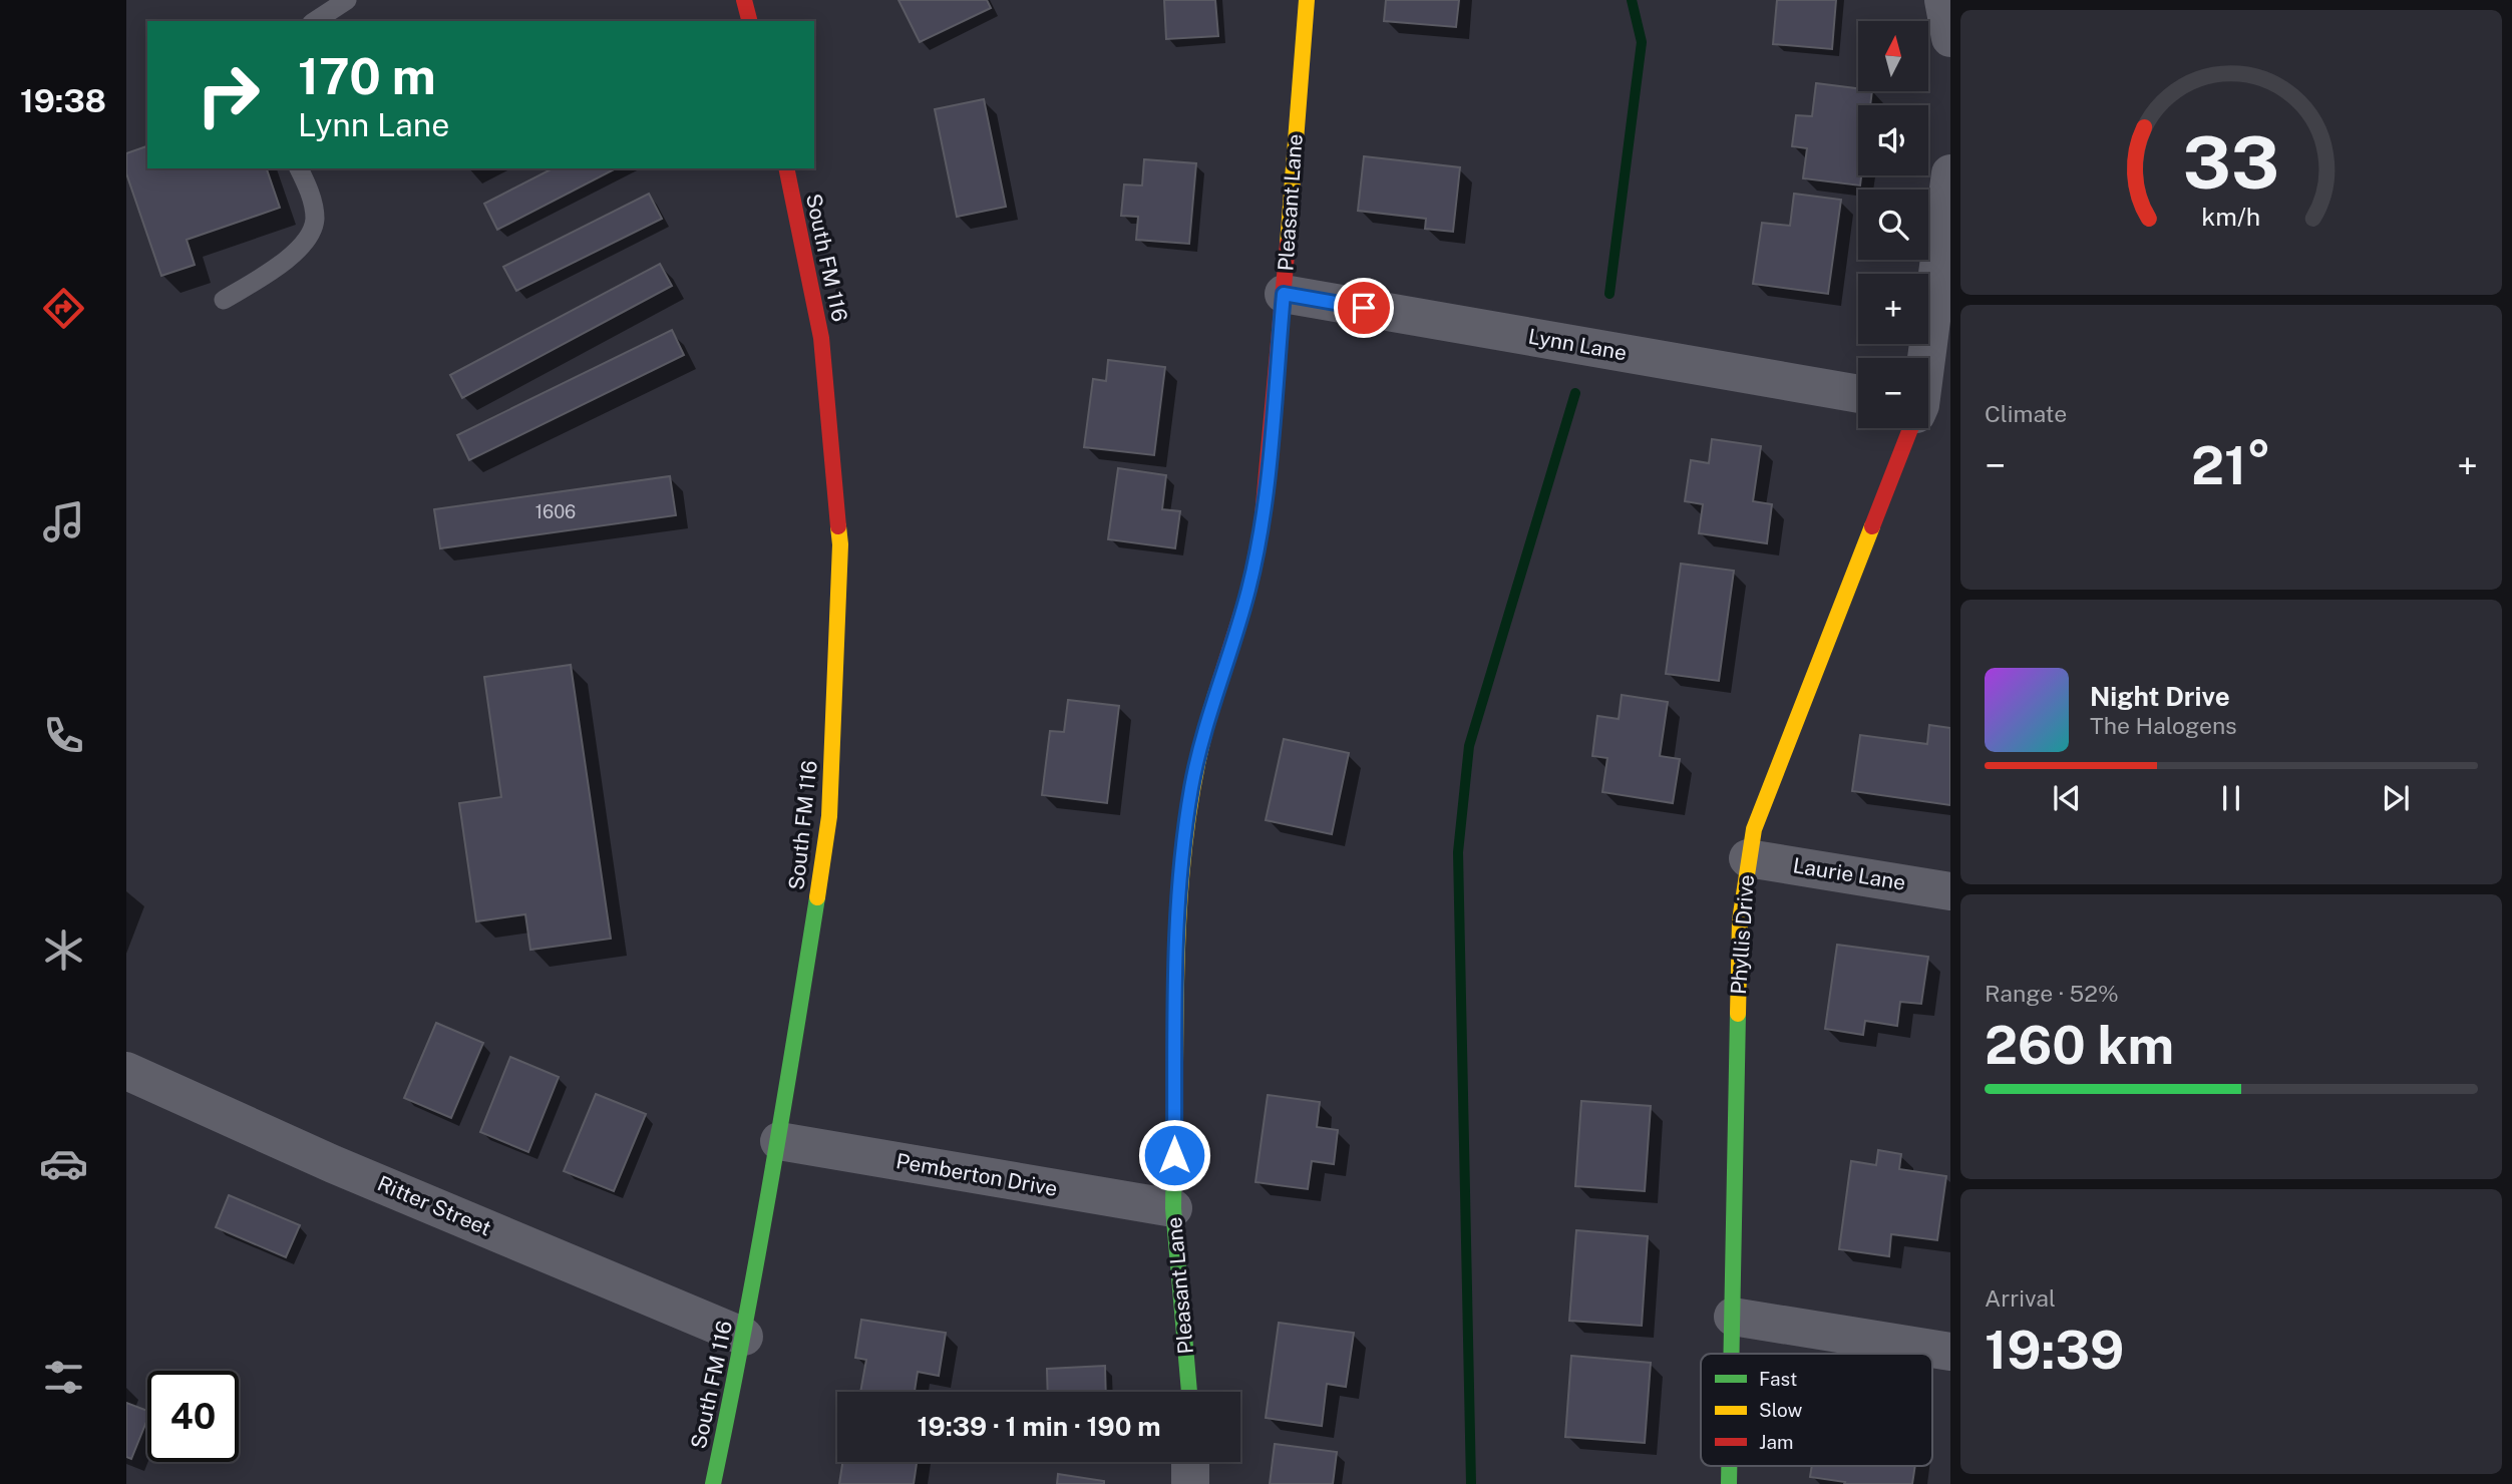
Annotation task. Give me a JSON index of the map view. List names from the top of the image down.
{
  "streets": {
    "street": [
      "Pleasant Lane",
      "South FM 116",
      "Lynn Lane",
      "Laurie Lane",
      "Phyllis Drive",
      "Pemberton Drive",
      "Ritter Street"
    ]
  },
  "crossings": [
    ["Pleasant Lane", "Lynn Lane"],
    ["Pleasant Lane", "Pemberton Drive"],
    ["South FM 116", "Pemberton Drive"],
    ["South FM 116", "Ritter Street"],
    ["Laurie Lane", "Phyllis Drive"]
  ],
  "house_numbers": ["1606"],
  "legend": ["Fast", "Slow", "Jam"],
  "north": "top",
  "page": {
    "tabs": "19:38",
    "map_buttons": ["+", "−"],
    "turn": ["170 m", "Lynn Lane"],
    "tile": [
      "Climate",
      ["Range · 52%", "260 km"],
      ["Arrival", "19:39"]
    ],
    "heat": ["−", "21°", "+"],
    "song": ["Night Drive", "The Halogens"],
    "limit": "40",
    "trip": "19:39 · 1 min · 190 m",
    "gauge": ["33", "km/h"]
  }
}
